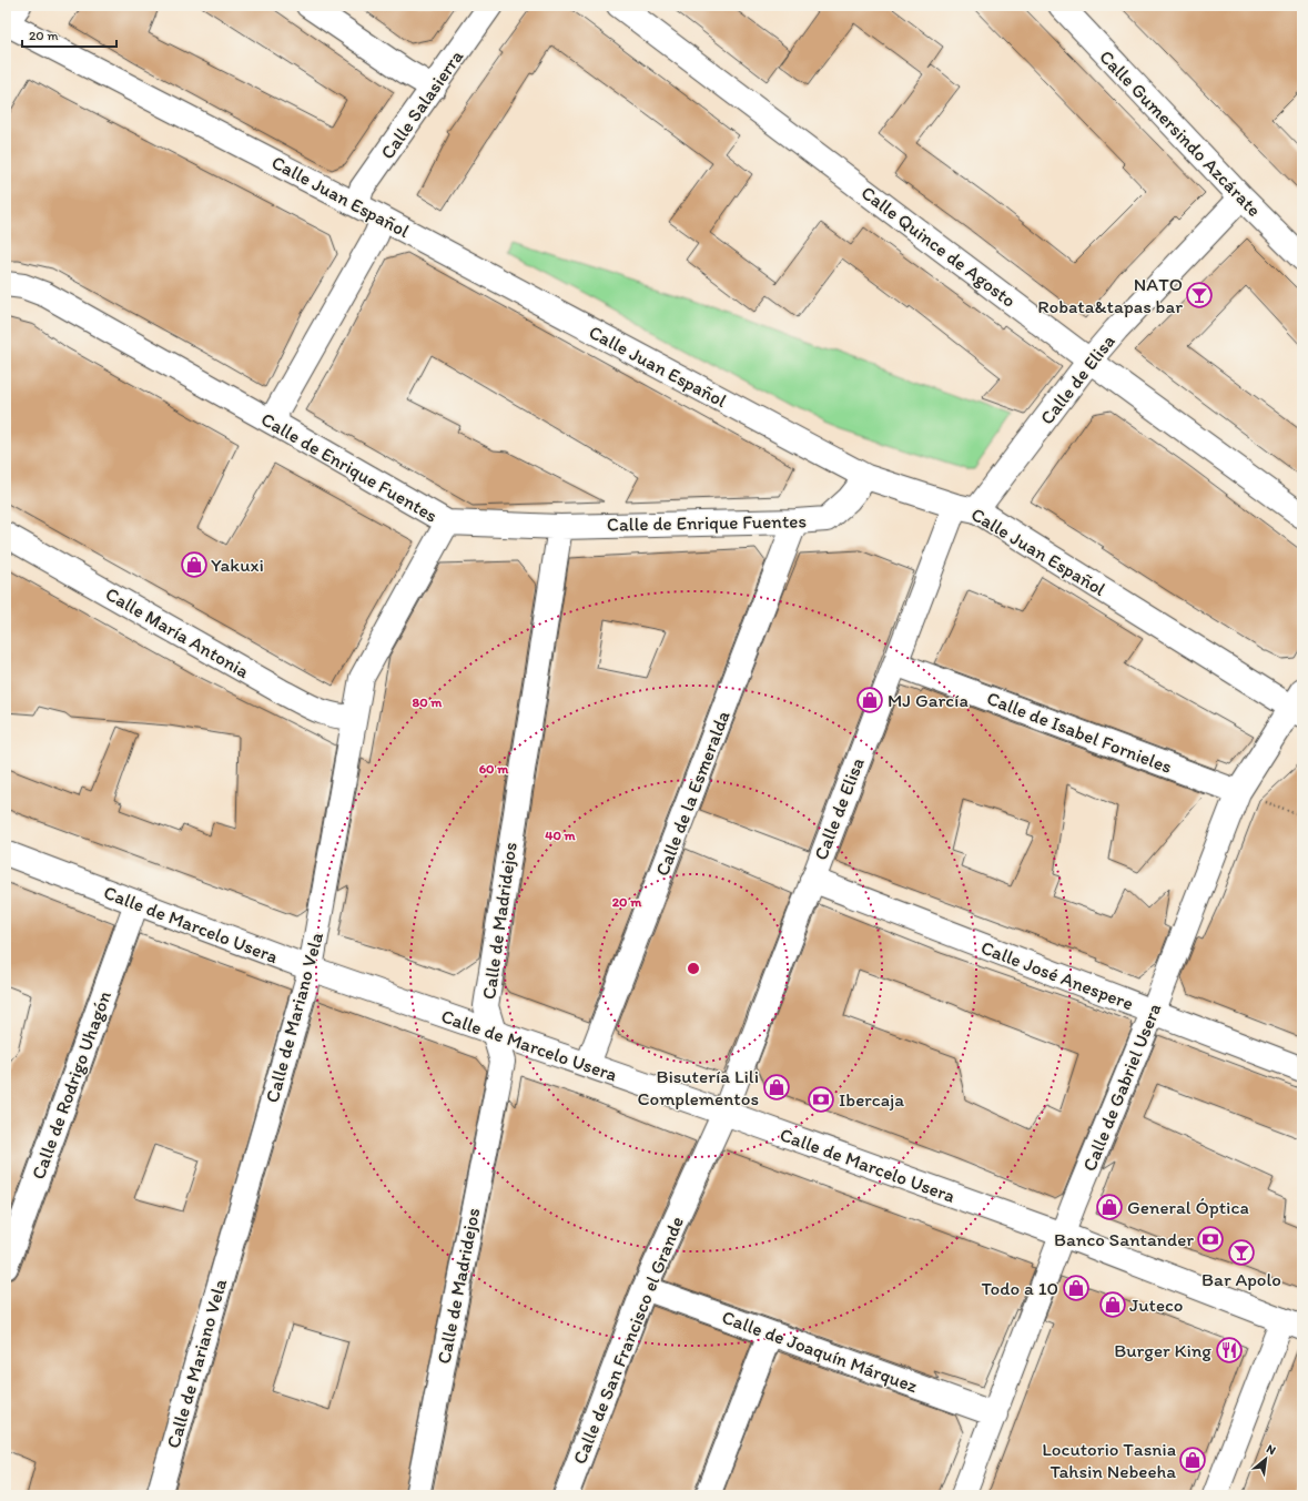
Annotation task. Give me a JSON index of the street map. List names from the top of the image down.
{
  "streets": {
    "street": [
      "Calle Salasierra",
      "Calle Gumersindo Azcárate",
      "Calle Juan Español",
      "Calle Quince de Agosto",
      "Calle de Elisa",
      "Calle de Enrique Fuentes",
      "Calle María Antonia",
      "Calle de Isabel Fornieles",
      "Calle de la Esmeralda",
      "Calle de Madridejos",
      "Calle de Marcelo Usera",
      "Calle José Anespere",
      "Calle de Mariano Vela",
      "Calle de Rodrigo Uhagón",
      "Calle de Gabriel Usera",
      "Calle de San Francisco el Grande",
      "Calle de Joaquín Márquez"
    ]
  },
  "crossings": [
    ["Calle Salasierra", "Calle Juan Español"],
    ["Calle Gumersindo Azcárate", "Calle de Elisa"],
    ["Calle Juan Español", "Calle de Elisa"],
    ["Calle Juan Español", "Calle de Enrique Fuentes"],
    ["Calle Juan Español", "Calle de Gabriel Usera"],
    ["Calle Quince de Agosto", "Calle de Elisa"],
    ["Calle de Elisa", "Calle de Isabel Fornieles"],
    ["Calle de Elisa", "Calle de Marcelo Usera"],
    ["Calle de Elisa", "Calle José Anespere"],
    ["Calle de Elisa", "Calle de San Francisco el Grande"],
    ["Calle de Enrique Fuentes", "Calle de la Esmeralda"],
    ["Calle de Enrique Fuentes", "Calle de Madridejos"],
    ["Calle de Enrique Fuentes", "Calle de Mariano Vela"],
    ["Calle María Antonia", "Calle de Mariano Vela"],
    ["Calle de Isabel Fornieles", "Calle de Gabriel Usera"],
    ["Calle de la Esmeralda", "Calle de Marcelo Usera"],
    ["Calle de Madridejos", "Calle de Marcelo Usera"],
    ["Calle de Marcelo Usera", "Calle de Mariano Vela"],
    ["Calle de Marcelo Usera", "Calle de Rodrigo Uhagón"],
    ["Calle de Marcelo Usera", "Calle de Gabriel Usera"],
    ["Calle de Marcelo Usera", "Calle de San Francisco el Grande"],
    ["Calle José Anespere", "Calle de Gabriel Usera"],
    ["Calle de Gabriel Usera", "Calle de Joaquín Márquez"],
    ["Calle de San Francisco el Grande", "Calle de Joaquín Márquez"]
  ],
  "places": {
    "bar": ["NATO Robata&tapas bar", "Bar Apolo"],
    "shop": [
      "Yakuxi",
      "MJ García",
      "Bisutería Lili Complementos",
      "General Óptica",
      "Todo a 10",
      "Juteco",
      "Locutorio Tasnia Tahsin Nebeeha"
    ],
    "bank": ["Ibercaja", "Banco Santander"],
    "restaurant": ["Burger King"]
  },
  "scale_bar": "20 m",
  "north": "top right",
  "rings": [
    "80 m",
    "60 m",
    "40 m",
    "20 m"
  ]
}
